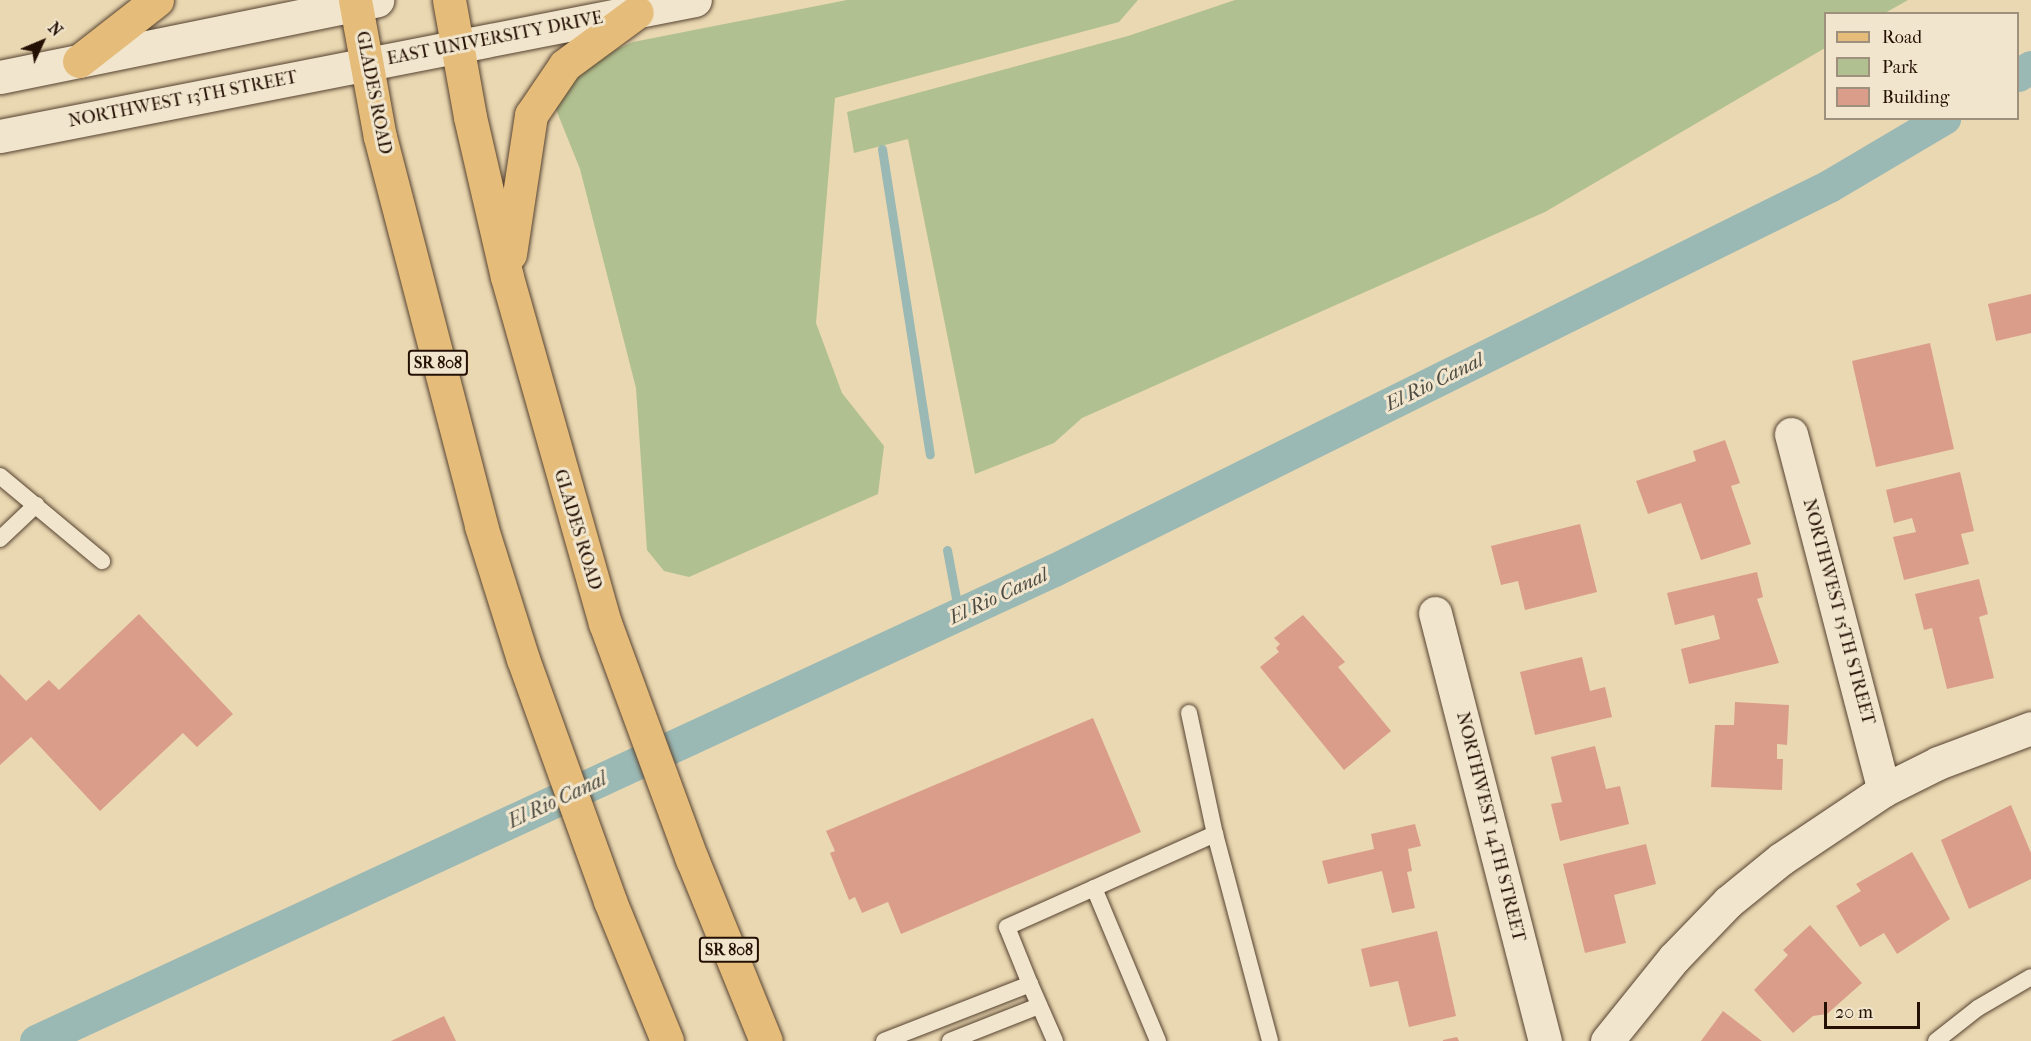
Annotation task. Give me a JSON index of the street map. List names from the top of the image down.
{
  "streets": {
    "main road": ["GLADES ROAD", "SR 808"],
    "street": [
      "EAST UNIVERSITY DRIVE",
      "NORTHWEST 13TH STREET",
      "NORTHWEST 15TH STREET",
      "NORTHWEST 14TH STREET"
    ]
  },
  "crossings": [
    ["EAST UNIVERSITY DRIVE", "GLADES ROAD"],
    ["EAST UNIVERSITY DRIVE", "NORTHWEST 13TH STREET"],
    ["GLADES ROAD", "NORTHWEST 13TH STREET"]
  ],
  "water": ["El Rio Canal"],
  "legend": ["Road", "Park", "Building"],
  "scale_bar": "20 m",
  "north": "top right"
}
